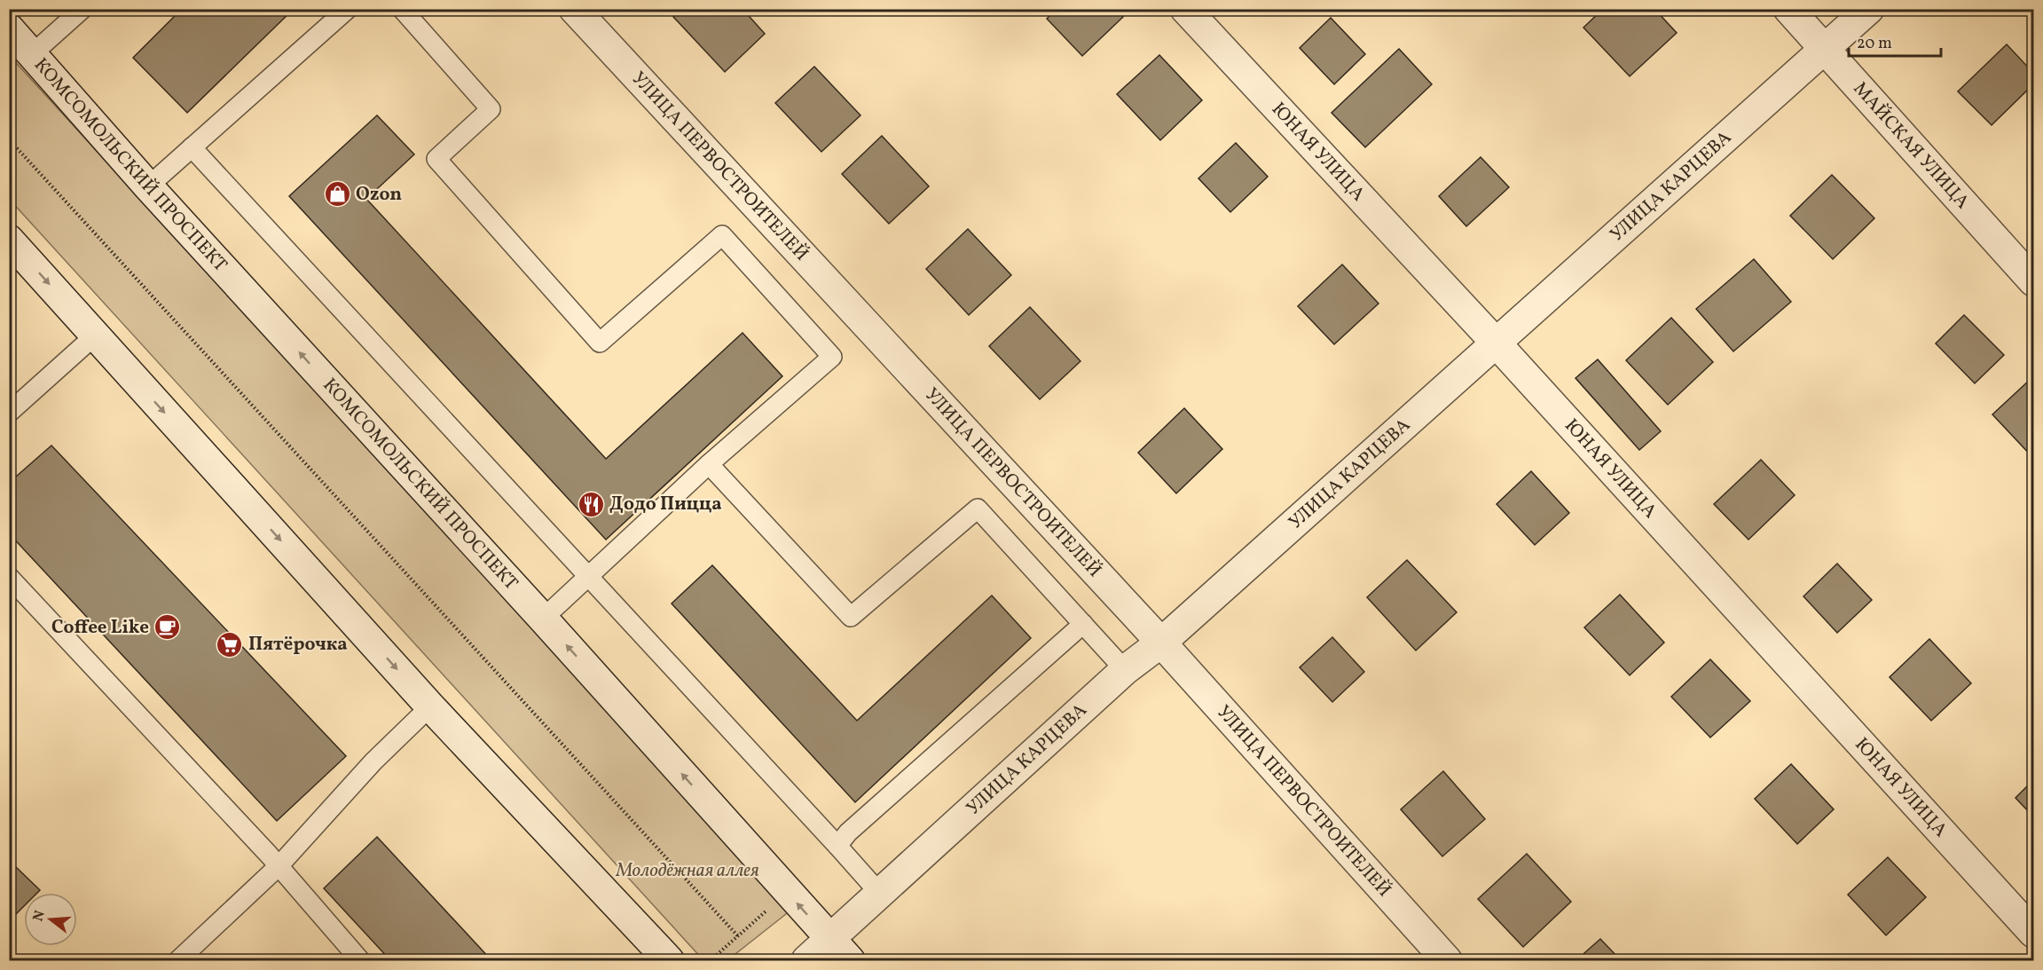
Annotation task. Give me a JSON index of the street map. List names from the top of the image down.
{
  "streets": {
    "street": [
      "МАЙСКАЯ УЛИЦА",
      "ЮНАЯ УЛИЦА",
      "КОМСОМОЛЬСКИЙ ПРОСПЕКТ",
      "УЛИЦА ПЕРВОСТРОИТЕЛЕЙ",
      "УЛИЦА КАРЦЕВА"
    ]
  },
  "crossings": [
    ["МАЙСКАЯ УЛИЦА", "УЛИЦА КАРЦЕВА"],
    ["ЮНАЯ УЛИЦА", "УЛИЦА КАРЦЕВА"],
    ["КОМСОМОЛЬСКИЙ ПРОСПЕКТ", "УЛИЦА КАРЦЕВА"],
    ["УЛИЦА ПЕРВОСТРОИТЕЛЕЙ", "УЛИЦА КАРЦЕВА"]
  ],
  "parks": ["Молодёжная аллея"],
  "places": {
    "shop": ["Ozon"],
    "restaurant": ["Додо Пицца"],
    "cafe": ["Coffee Like"],
    "supermarket": ["Пятёрочка"]
  },
  "scale_bar": "20 m",
  "north": "left"
}
